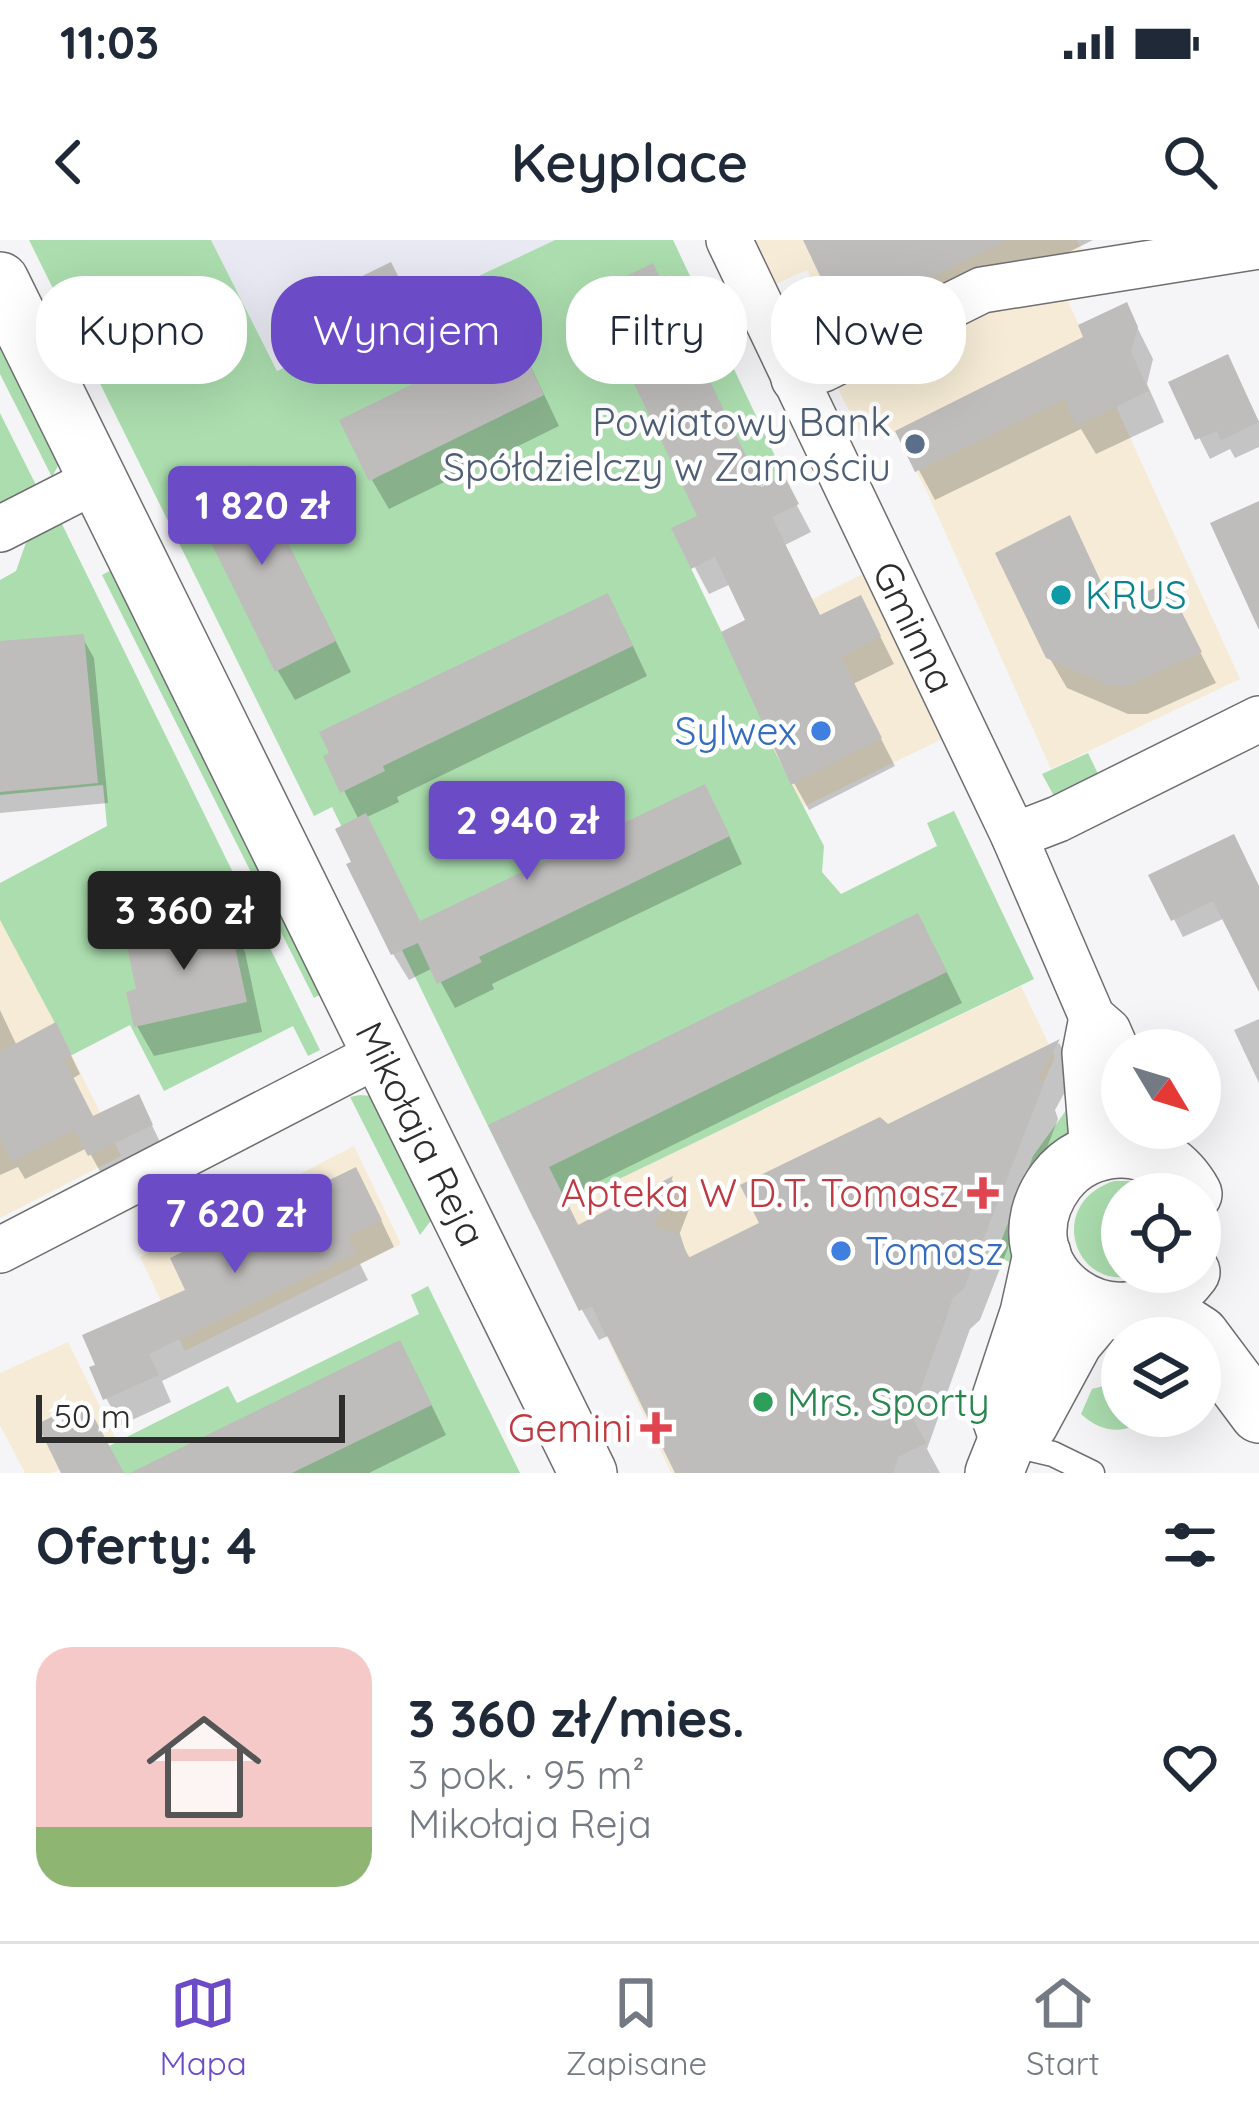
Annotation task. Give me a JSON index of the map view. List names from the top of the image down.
{
  "streets": {
    "street": ["Gminna", "Mikołaja Reja"]
  },
  "places": {
    "other": [
      "Powiatowy Bank Spółdzielczy w Zamościu",
      "KRUS",
      "Sylwex",
      "Tomasz",
      "Mrs. Sporty"
    ],
    "health": ["Apteka W D.T. Tomasz", "Gemini"]
  },
  "scale_bar": "50 m",
  "north": "bottom right",
  "page": {
    "status": "11:03",
    "header": "Keyplace",
    "chip": [
      "Kupno",
      "Wynajem",
      "Filtry",
      "Nowe"
    ],
    "price": [
      "1 820 zł",
      "2 940 zł",
      "3 360 zł",
      "7 620 zł"
    ],
    "scale": "50 m",
    "heading": "Oferty: 4",
    "list": [
      {
        "name": "3 360 zł/mies.",
        "note": "3 pok. · 95 m² · Mikołaja Reja"
      }
    ],
    "tabs": ["Mapa", "Zapisane", "Start"]
  }
}
